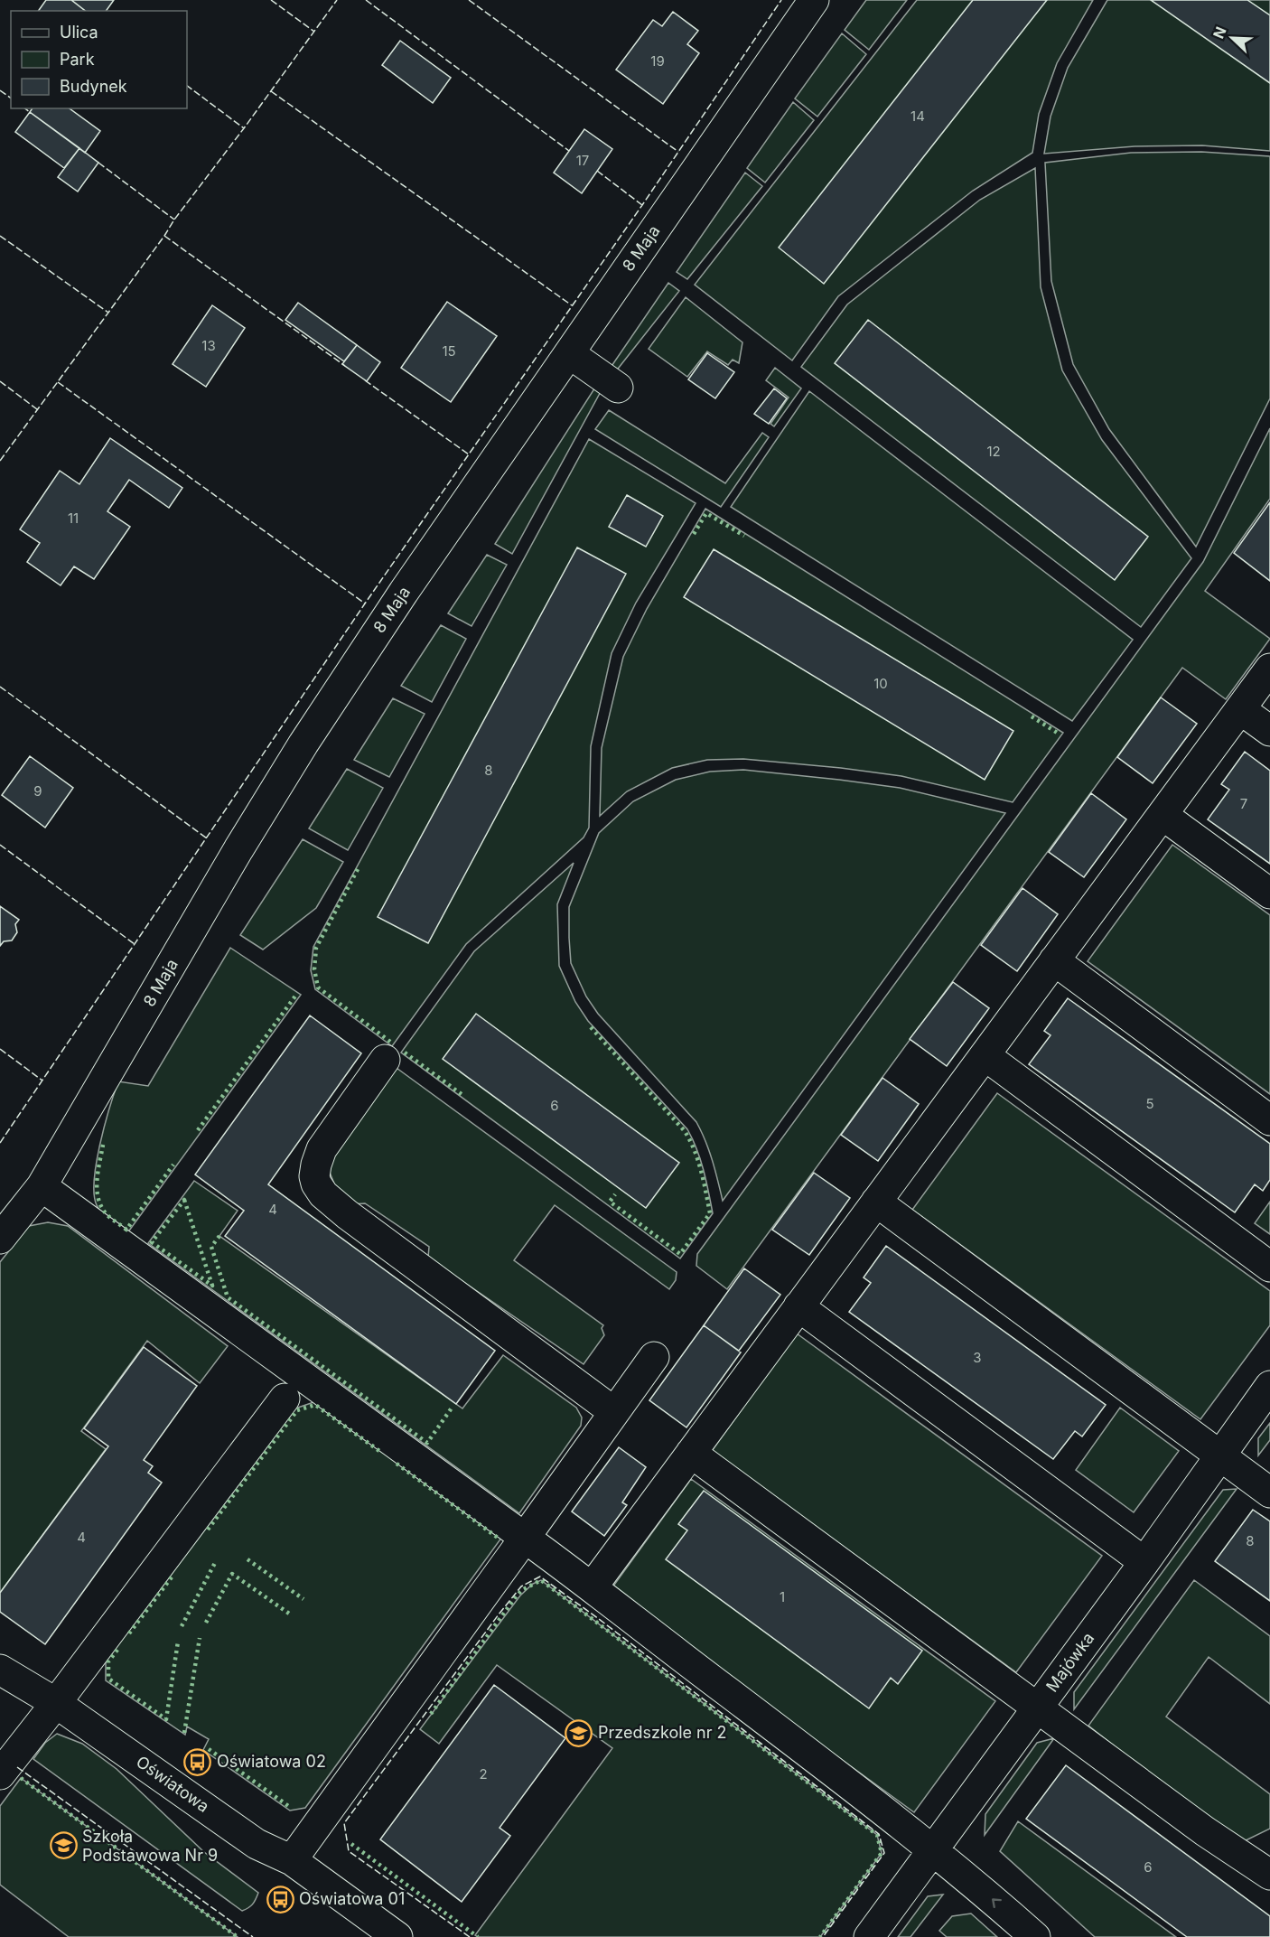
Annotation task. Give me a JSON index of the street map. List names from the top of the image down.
{
  "streets": {
    "street": ["8 Maja", "Majówka", "Oświatowa"]
  },
  "places": {
    "school or university": ["Przedszkole nr 2", "Szkoła Podstawowa Nr 9"],
    "bus stop": ["Oświatowa 02", "Oświatowa 01"]
  },
  "house_numbers": [
    "19",
    "14",
    "17",
    "13",
    "15",
    "12",
    "11",
    "10",
    "8",
    "9",
    "7",
    "5",
    "6",
    "4",
    "3",
    "4",
    "8",
    "1",
    "2",
    "6"
  ],
  "legend": ["Ulica", "Park", "Budynek"],
  "north": "top left"
}
